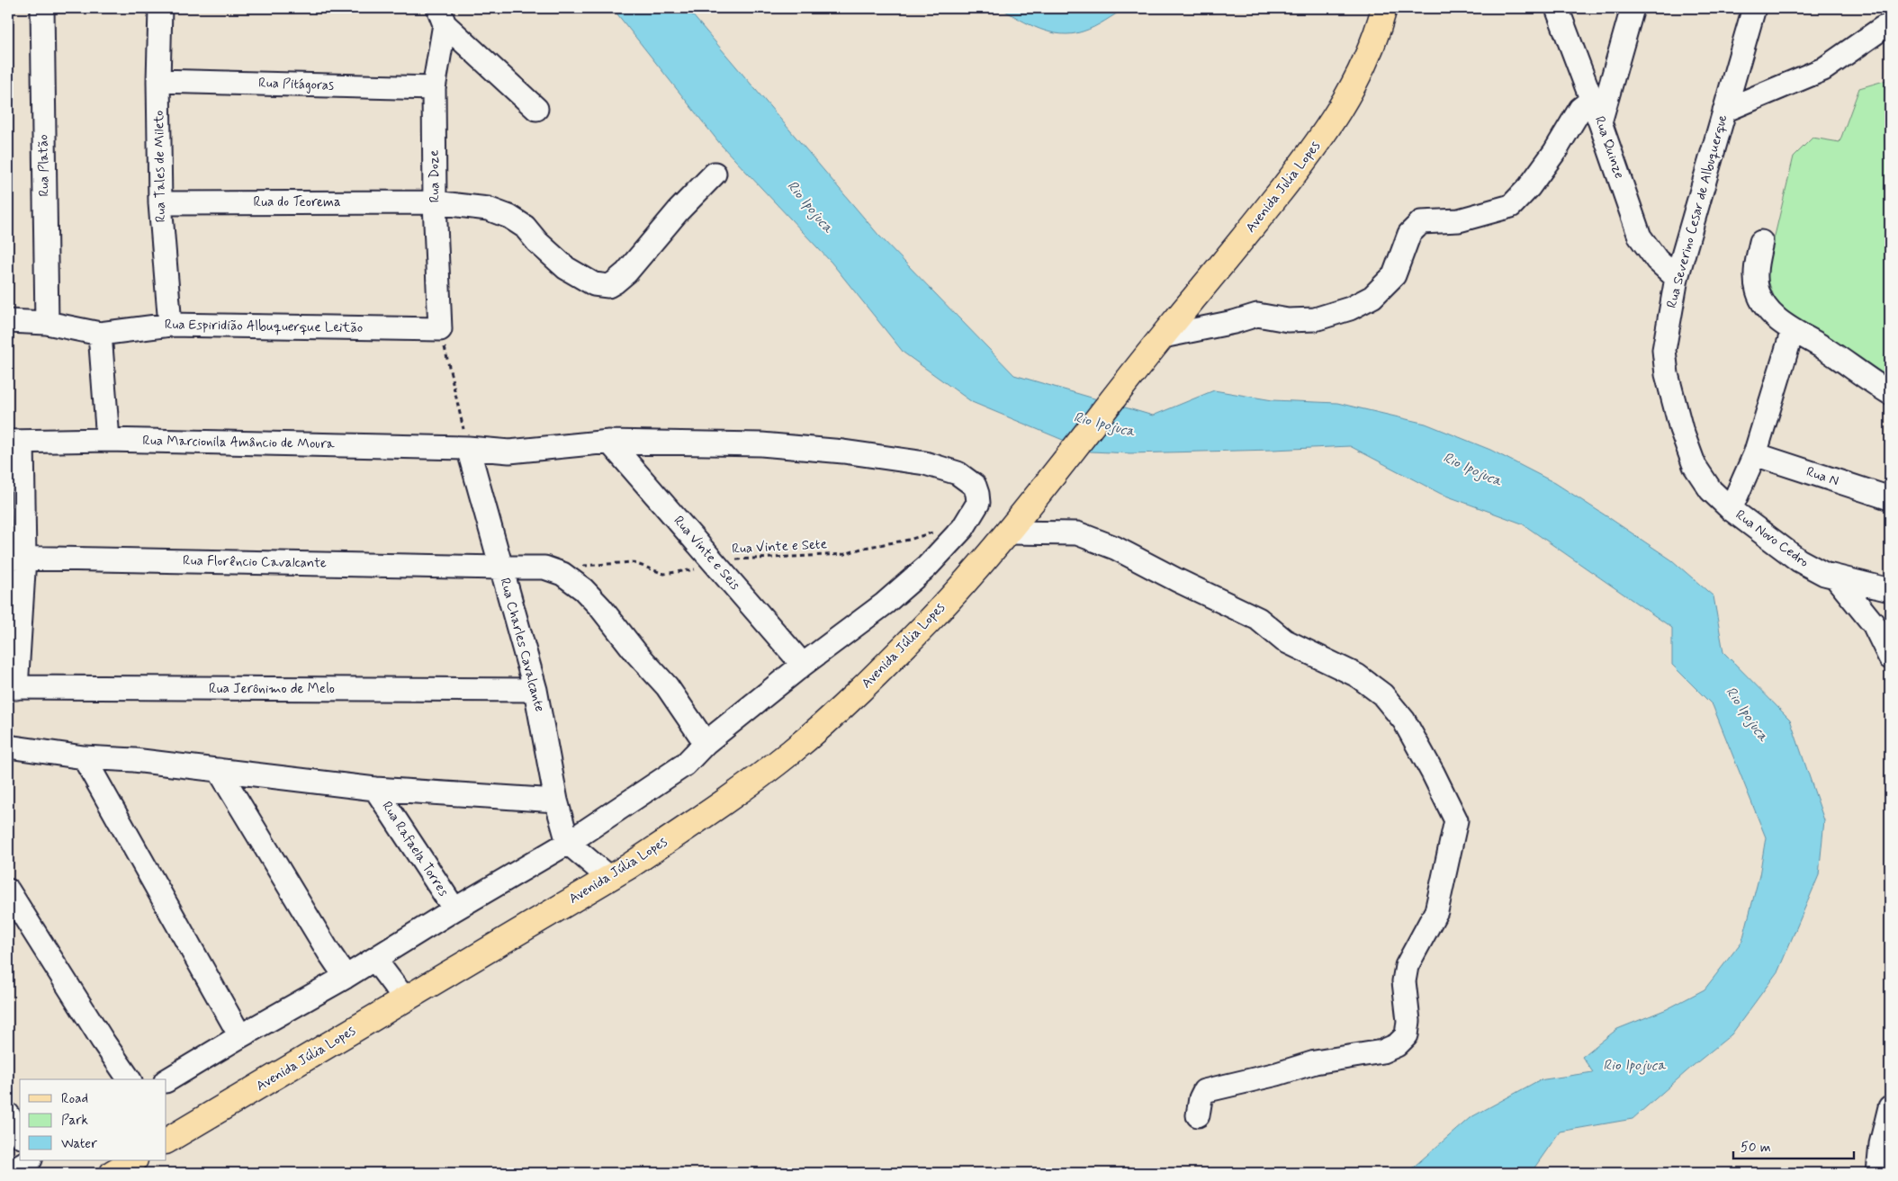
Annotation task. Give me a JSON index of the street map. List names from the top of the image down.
{
  "streets": {
    "main road": ["Avenida Julia Lopes", "Avenida Júlia Lopes"],
    "street": [
      "Rua Pitágoras",
      "Rua Quinze",
      "Rua Platão",
      "Rua Tales de Mileto",
      "Rua Doze",
      "Rua do Teorema",
      "Rua Severino Cesar de Albuquerque",
      "Rua Espiridião Albuquerque Leitão",
      "Rua Marcionila Amâncio de Moura",
      "Rua N",
      "Rua Novo Cedro",
      "Rua Vinte e Seis",
      "Rua Florêncio Cavalcante",
      "Rua Charles Cavalcante",
      "Rua Jerônimo de Melo",
      "Rua Rafaela Torres"
    ],
    "path": ["Rua Vinte e Sete"]
  },
  "crossings": [
    ["Rua Pitágoras", "Rua Tales de Mileto"],
    ["Rua Pitágoras", "Rua Doze"],
    ["Rua Quinze", "Rua Severino Cesar de Albuquerque"],
    ["Rua Platão", "Rua Espiridião Albuquerque Leitão"],
    ["Rua Tales de Mileto", "Rua do Teorema"],
    ["Rua Tales de Mileto", "Rua Espiridião Albuquerque Leitão"],
    ["Rua Doze", "Rua do Teorema"],
    ["Rua Doze", "Rua Espiridião Albuquerque Leitão"],
    ["Avenida Julia Lopes", "Avenida Júlia Lopes"],
    ["Rua Severino Cesar de Albuquerque", "Rua Novo Cedro"],
    ["Rua Marcionila Amâncio de Moura", "Rua Vinte e Sete"],
    ["Rua Marcionila Amâncio de Moura", "Rua Vinte e Seis"],
    ["Rua Marcionila Amâncio de Moura", "Rua Florêncio Cavalcante"],
    ["Rua Marcionila Amâncio de Moura", "Rua Charles Cavalcante"],
    ["Rua Marcionila Amâncio de Moura", "Rua Rafaela Torres"],
    ["Rua Vinte e Sete", "Rua Vinte e Seis"],
    ["Rua Florêncio Cavalcante", "Rua Charles Cavalcante"],
    ["Rua Charles Cavalcante", "Rua Jerônimo de Melo"]
  ],
  "water": ["Rio Ipojuca"],
  "legend": ["Road", "Park", "Water"],
  "scale_bar": "50 m"
}
